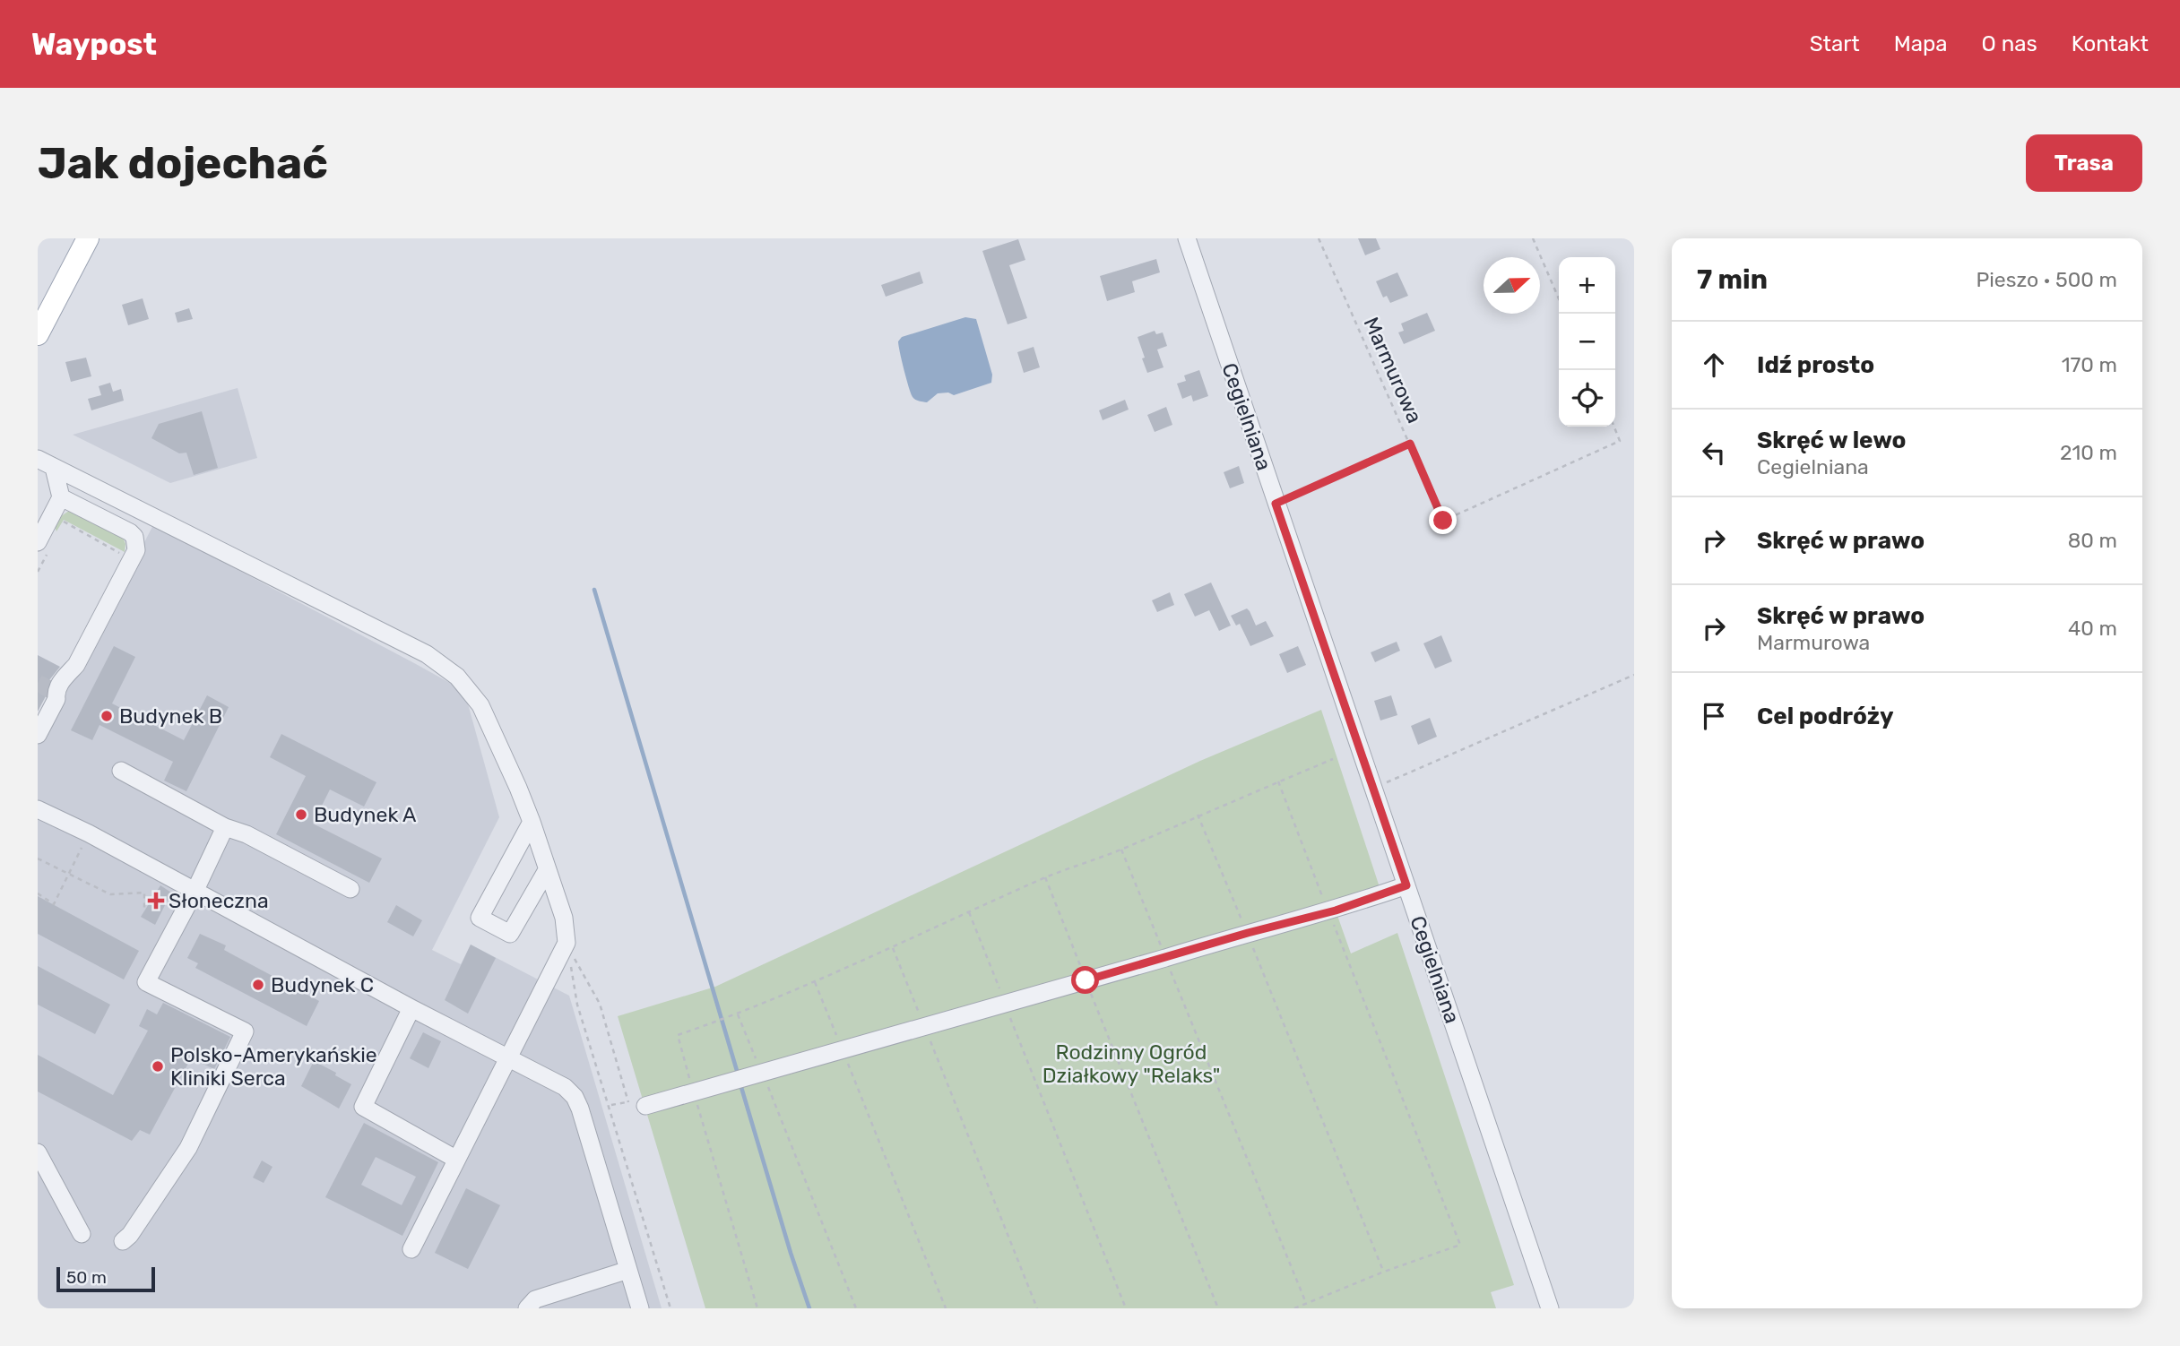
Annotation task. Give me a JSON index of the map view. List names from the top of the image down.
{
  "streets": {
    "street": ["Cegielniana"],
    "path": ["Marmurowa"]
  },
  "parks": ["Rodzinny Ogród Działkowy \"Relaks\""],
  "places": {
    "other": [
      "Budynek B",
      "Budynek A",
      "Budynek C",
      "Polsko-Amerykańskie Kliniki Serca"
    ],
    "health": ["Słoneczna"]
  },
  "scale_bar": "50 m",
  "north": "right",
  "page": {
    "header": "Waypost",
    "nav": [
      "Start",
      "Mapa",
      "O nas",
      "Kontakt"
    ],
    "buttons": "Trasa",
    "title": "Jak dojechać",
    "heading": ["7 min", "Pieszo · 500 m"],
    "map_buttons": ["+", "−"],
    "list": [
      ["Idź prosto", "170 m"],
      ["Skręć w lewo", "Cegielniana", "210 m"],
      ["Skręć w prawo", "80 m"],
      ["Skręć w prawo", "Marmurowa", "40 m"],
      "Cel podróży"
    ],
    "scale": "50 m"
  }
}
